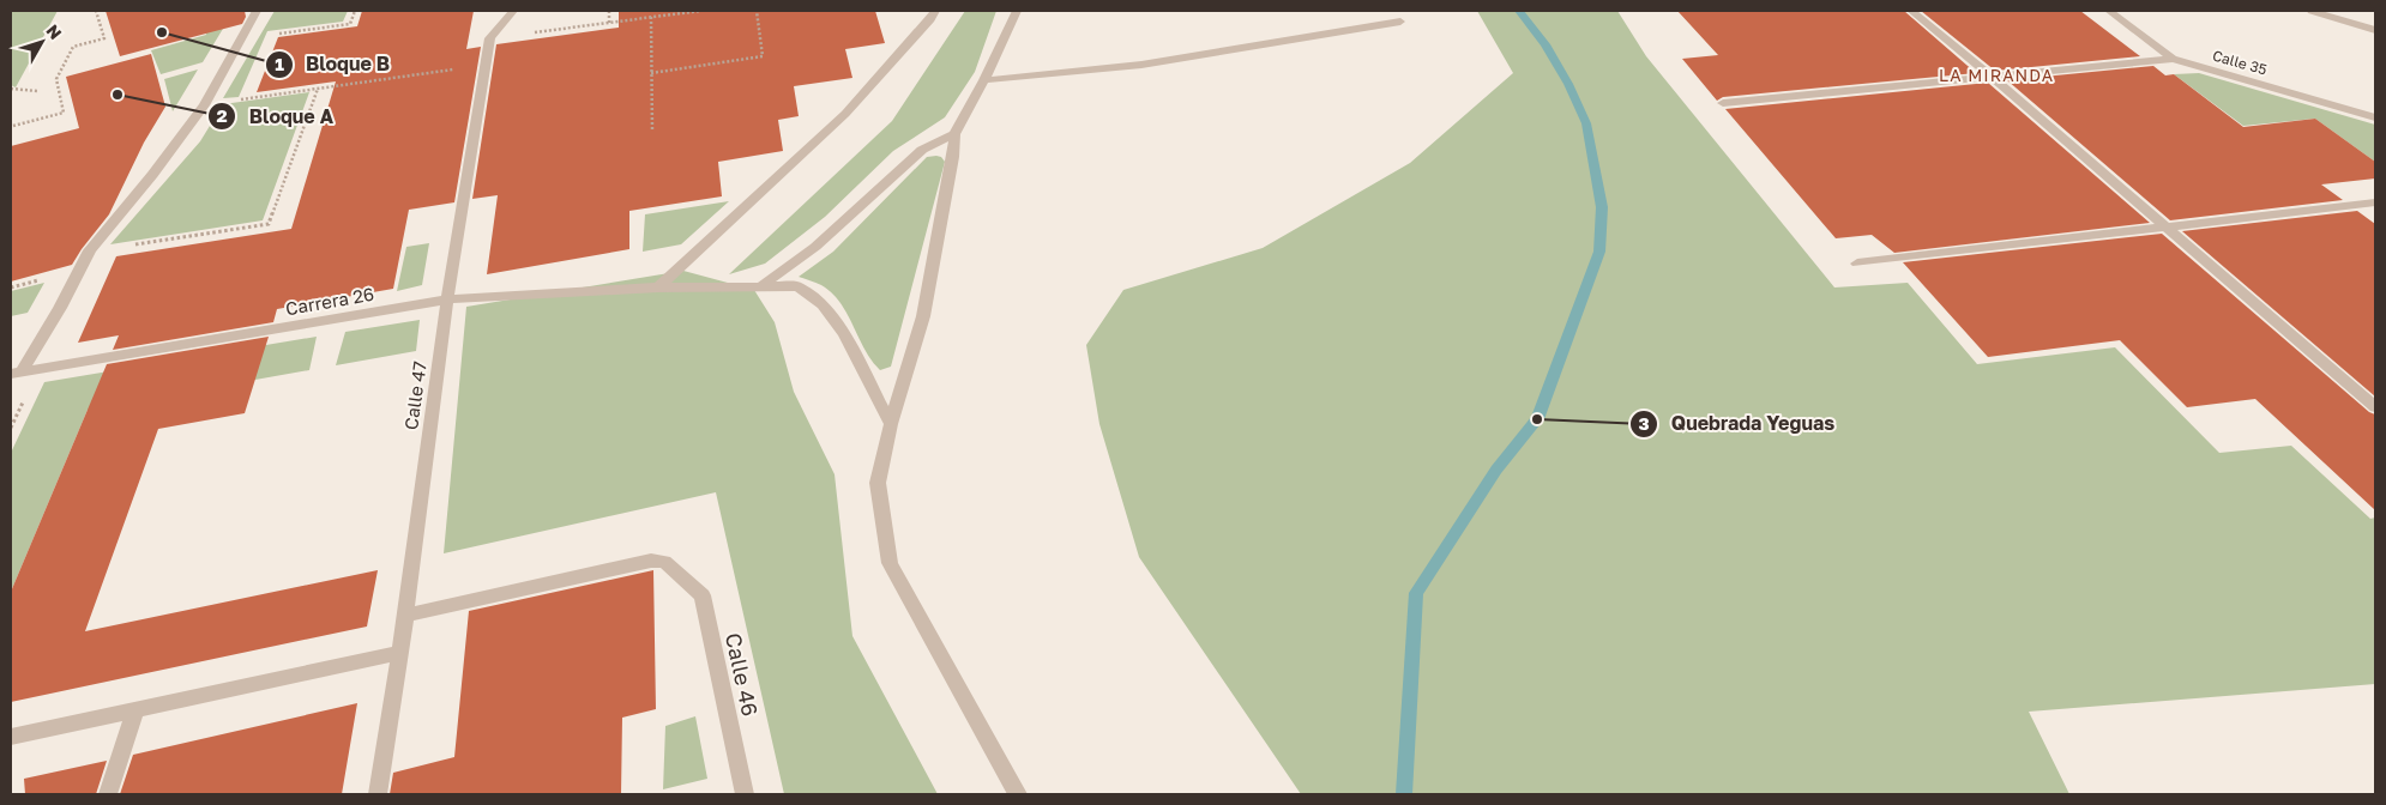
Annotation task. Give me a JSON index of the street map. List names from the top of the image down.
{
  "streets": {
    "street": [
      "Calle 35",
      "Carrera 26",
      "Calle 47",
      "Calle 46"
    ]
  },
  "crossings": [
    ["Carrera 26", "Calle 47"],
    ["Calle 47", "Calle 46"]
  ],
  "districts": ["LA MIRANDA"],
  "places": ["Bloque B", "Bloque A", "Quebrada Yeguas"],
  "north": "top right"
}
